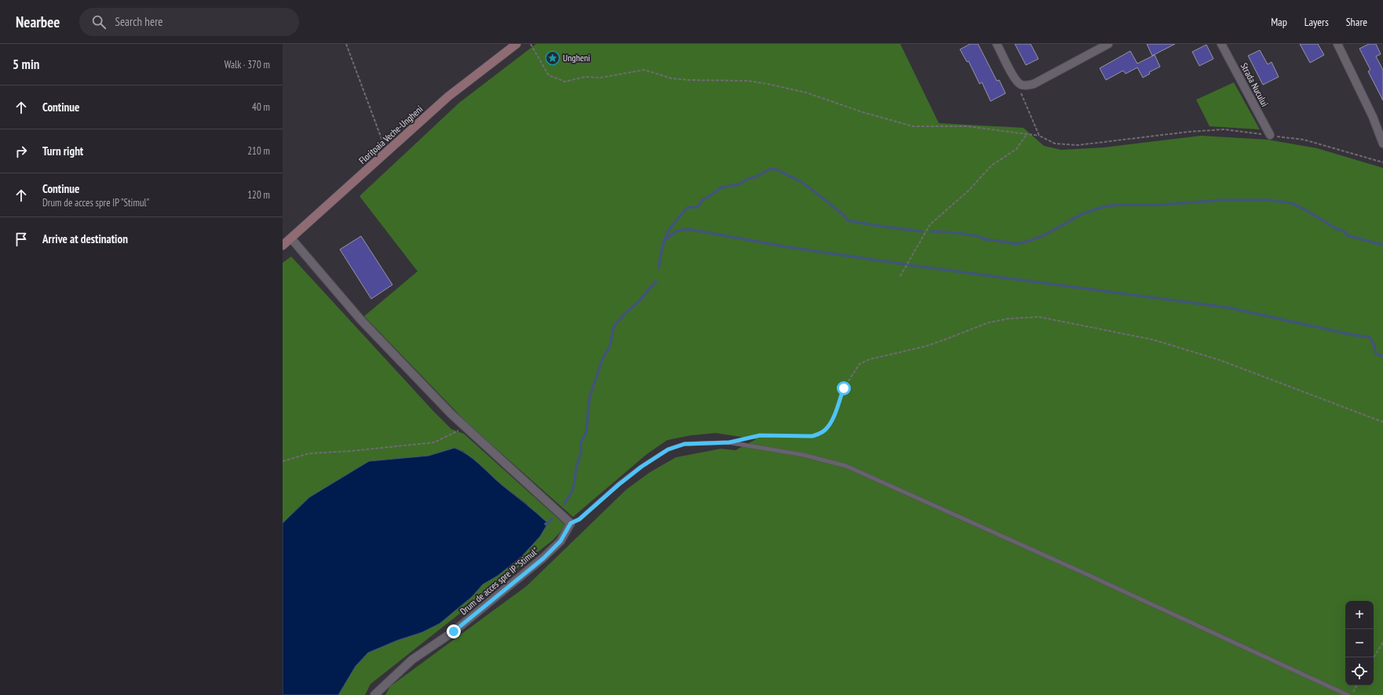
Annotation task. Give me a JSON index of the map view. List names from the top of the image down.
{
  "streets": {
    "main road": ["Florițoaia Veche-Ungheni"],
    "street": ["Strada Nucului", "Drum de acces spre IP \"Stimul\""]
  },
  "places": {
    "place": ["Ungheni"]
  },
  "page": {
    "header": "Nearbee",
    "search": "Search here",
    "nav": ["Map", "Layers", "Share"],
    "heading": ["5 min", "Walk · 370 m"],
    "list": [
      ["Continue", "40 m"],
      ["Turn right", "210 m"],
      ["Continue", "Drum de acces spre IP \"Stimul\"", "120 m"],
      "Arrive at destination"
    ],
    "map_buttons": ["+", "−"]
  }
}
